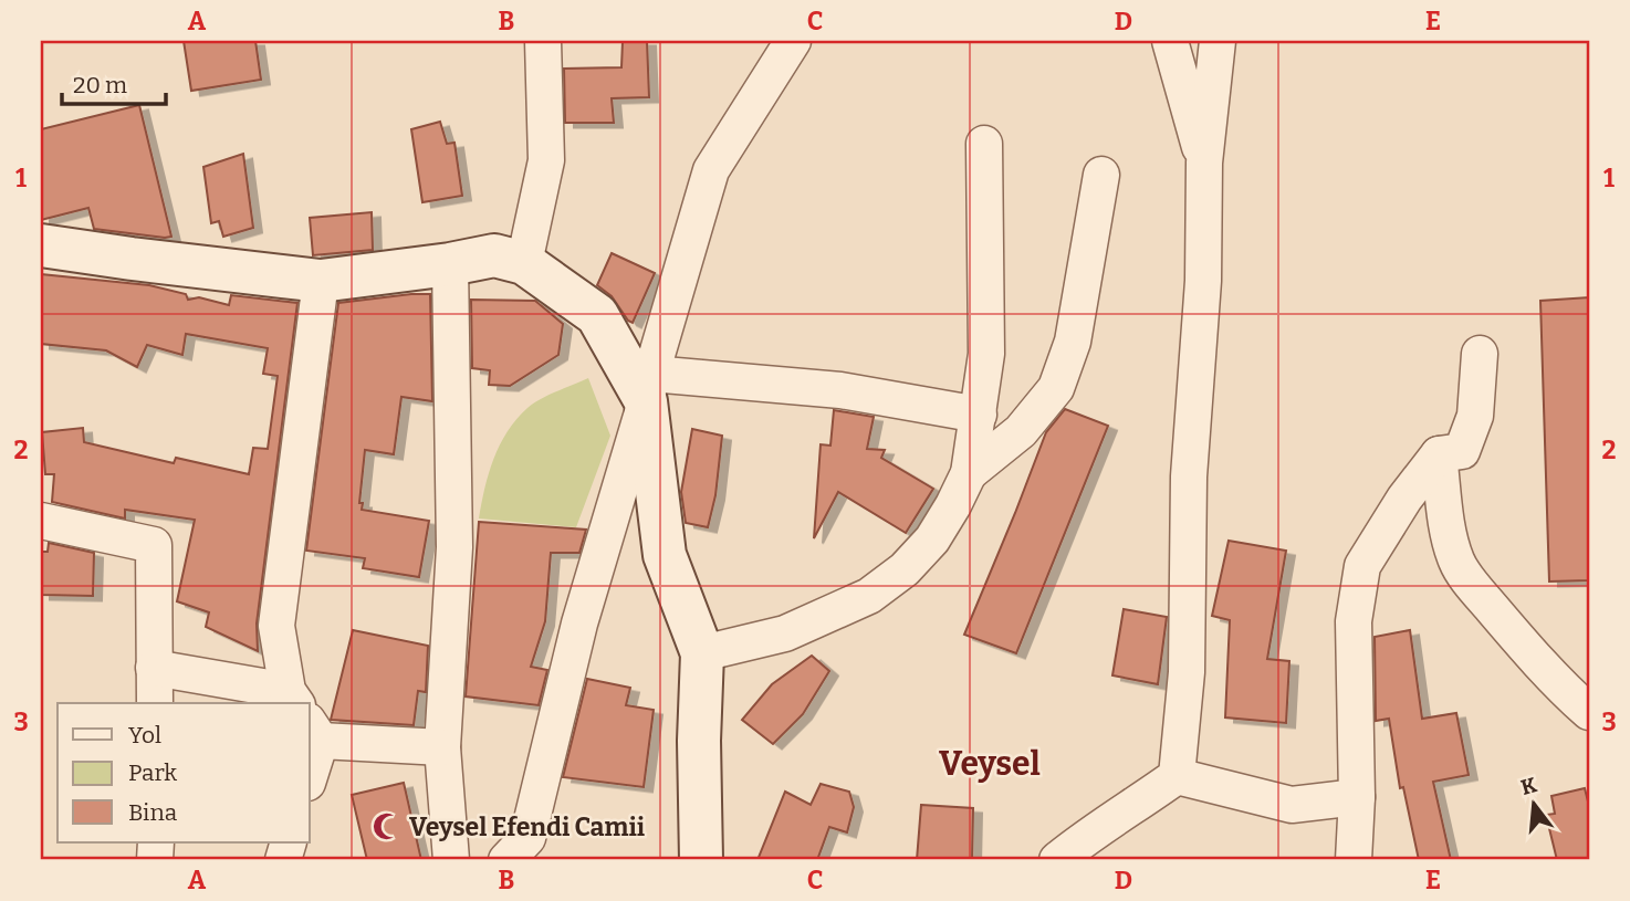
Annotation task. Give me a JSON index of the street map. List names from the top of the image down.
{
  "districts": ["Veysel"],
  "places": {
    "mosque": ["Veysel Efendi Camii"]
  },
  "legend": ["Yol", "Park", "Bina"],
  "scale_bar": "20 m",
  "north": "top",
  "grid": {
    "columns": [
      "A",
      "B",
      "C",
      "D",
      "E"
    ],
    "rows": ["1", "2", "3"]
  }
}
